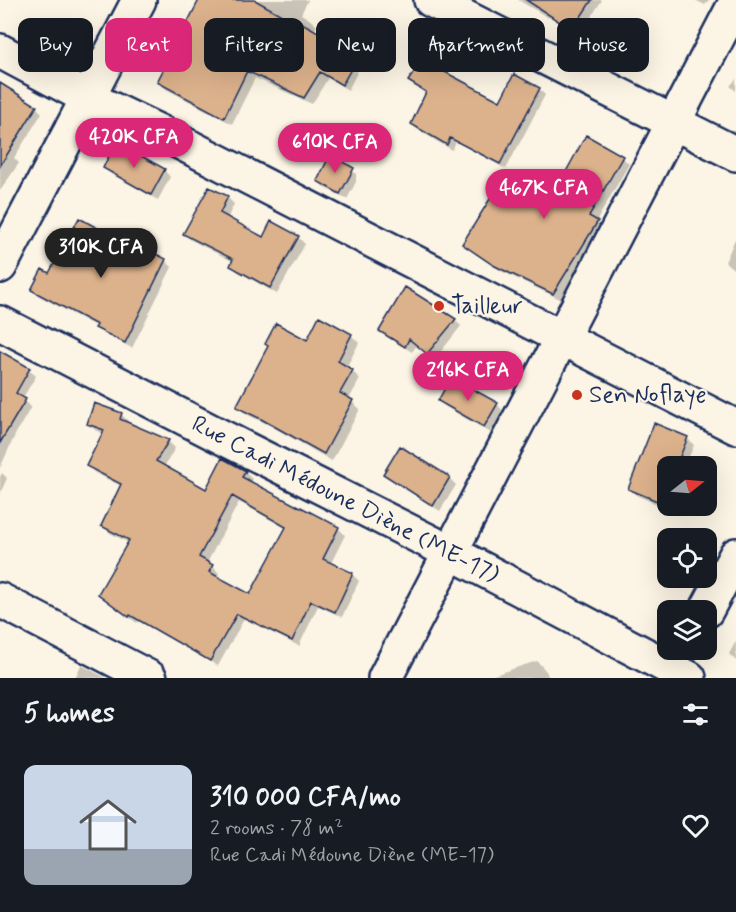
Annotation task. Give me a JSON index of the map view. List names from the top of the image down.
{
  "streets": {
    "street": ["Rue Cadi Médoune Diène (ME-17)"]
  },
  "places": ["Tailleur", "Sen Noflaye"],
  "north": "right",
  "page": {
    "chip": [
      "Buy",
      "Rent",
      "Filters",
      "New",
      "Apartment",
      "House"
    ],
    "price": [
      "420K CFA",
      "610K CFA",
      "467K CFA",
      "310K CFA",
      "216K CFA"
    ],
    "heading": "5 homes",
    "list": [
      {
        "name": "310 000 CFA/mo",
        "note": "2 rooms · 78 m² · Rue Cadi Médoune Diène (ME-17)"
      }
    ]
  }
}
